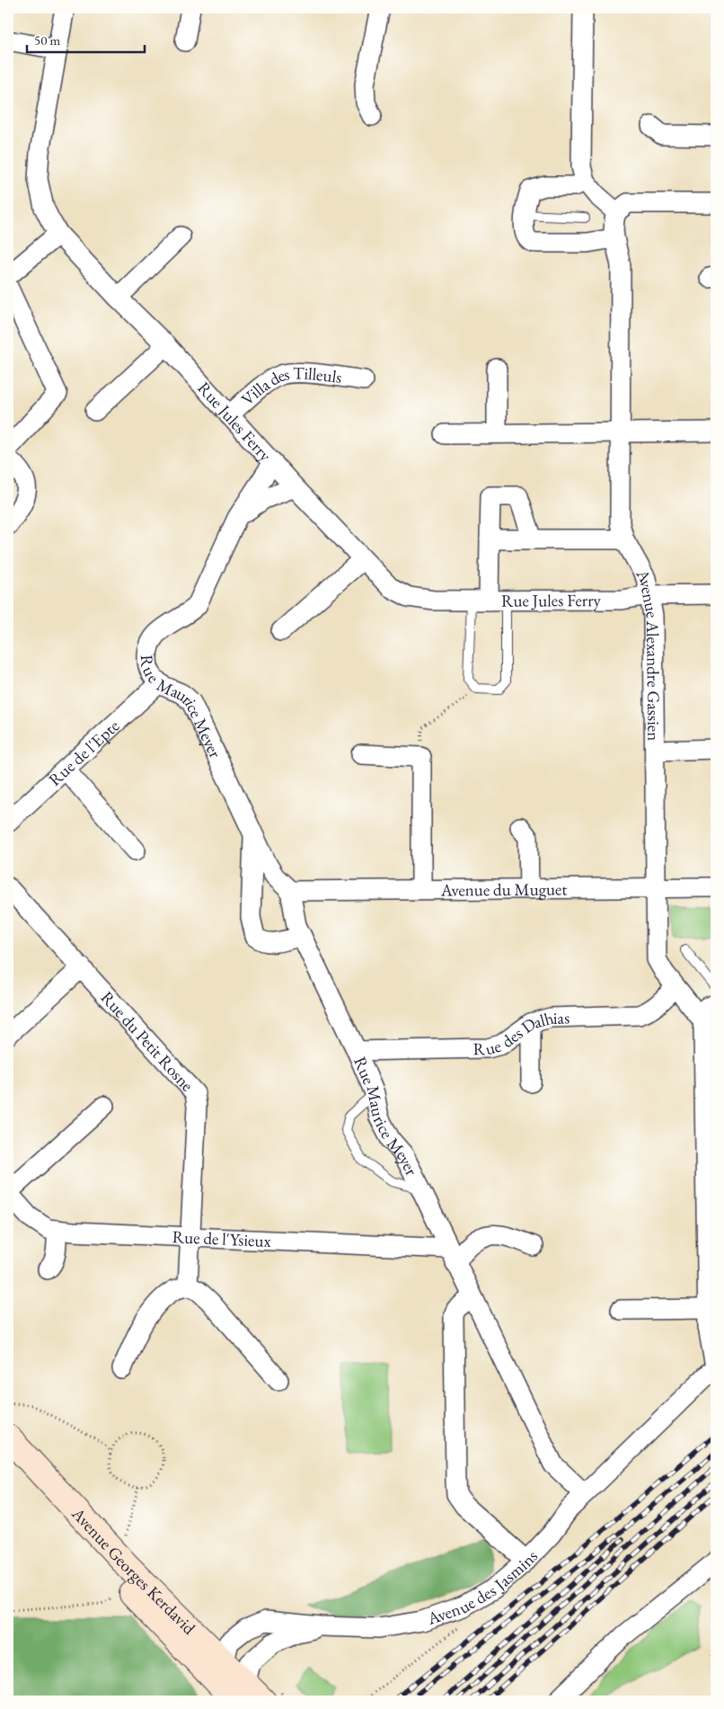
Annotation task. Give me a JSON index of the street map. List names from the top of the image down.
{
  "streets": {
    "main road": ["Avenue Georges Kerdavid"],
    "street": [
      "Villa des Tilleuls",
      "Rue Jules Ferry",
      "Avenue Alexandre Gassien",
      "Rue Maurice Meyer",
      "Rue de l'Epte",
      "Avenue du Muguet",
      "Rue des Dalhias",
      "Rue du Petit Rosne",
      "Rue de l'Ysieux",
      "Avenue des Jasmins"
    ]
  },
  "crossings": [
    ["Villa des Tilleuls", "Rue Jules Ferry"],
    ["Rue Jules Ferry", "Avenue Alexandre Gassien"],
    ["Rue Jules Ferry", "Rue Maurice Meyer"],
    ["Avenue Alexandre Gassien", "Avenue du Muguet"],
    ["Avenue Alexandre Gassien", "Rue des Dalhias"],
    ["Avenue Alexandre Gassien", "Avenue des Jasmins"],
    ["Rue Maurice Meyer", "Rue de l'Epte"],
    ["Rue Maurice Meyer", "Avenue du Muguet"],
    ["Rue Maurice Meyer", "Rue des Dalhias"],
    ["Rue Maurice Meyer", "Rue de l'Ysieux"],
    ["Rue Maurice Meyer", "Avenue des Jasmins"],
    ["Rue du Petit Rosne", "Rue de l'Ysieux"],
    ["Avenue Georges Kerdavid", "Avenue des Jasmins"]
  ],
  "scale_bar": "50 m"
}
